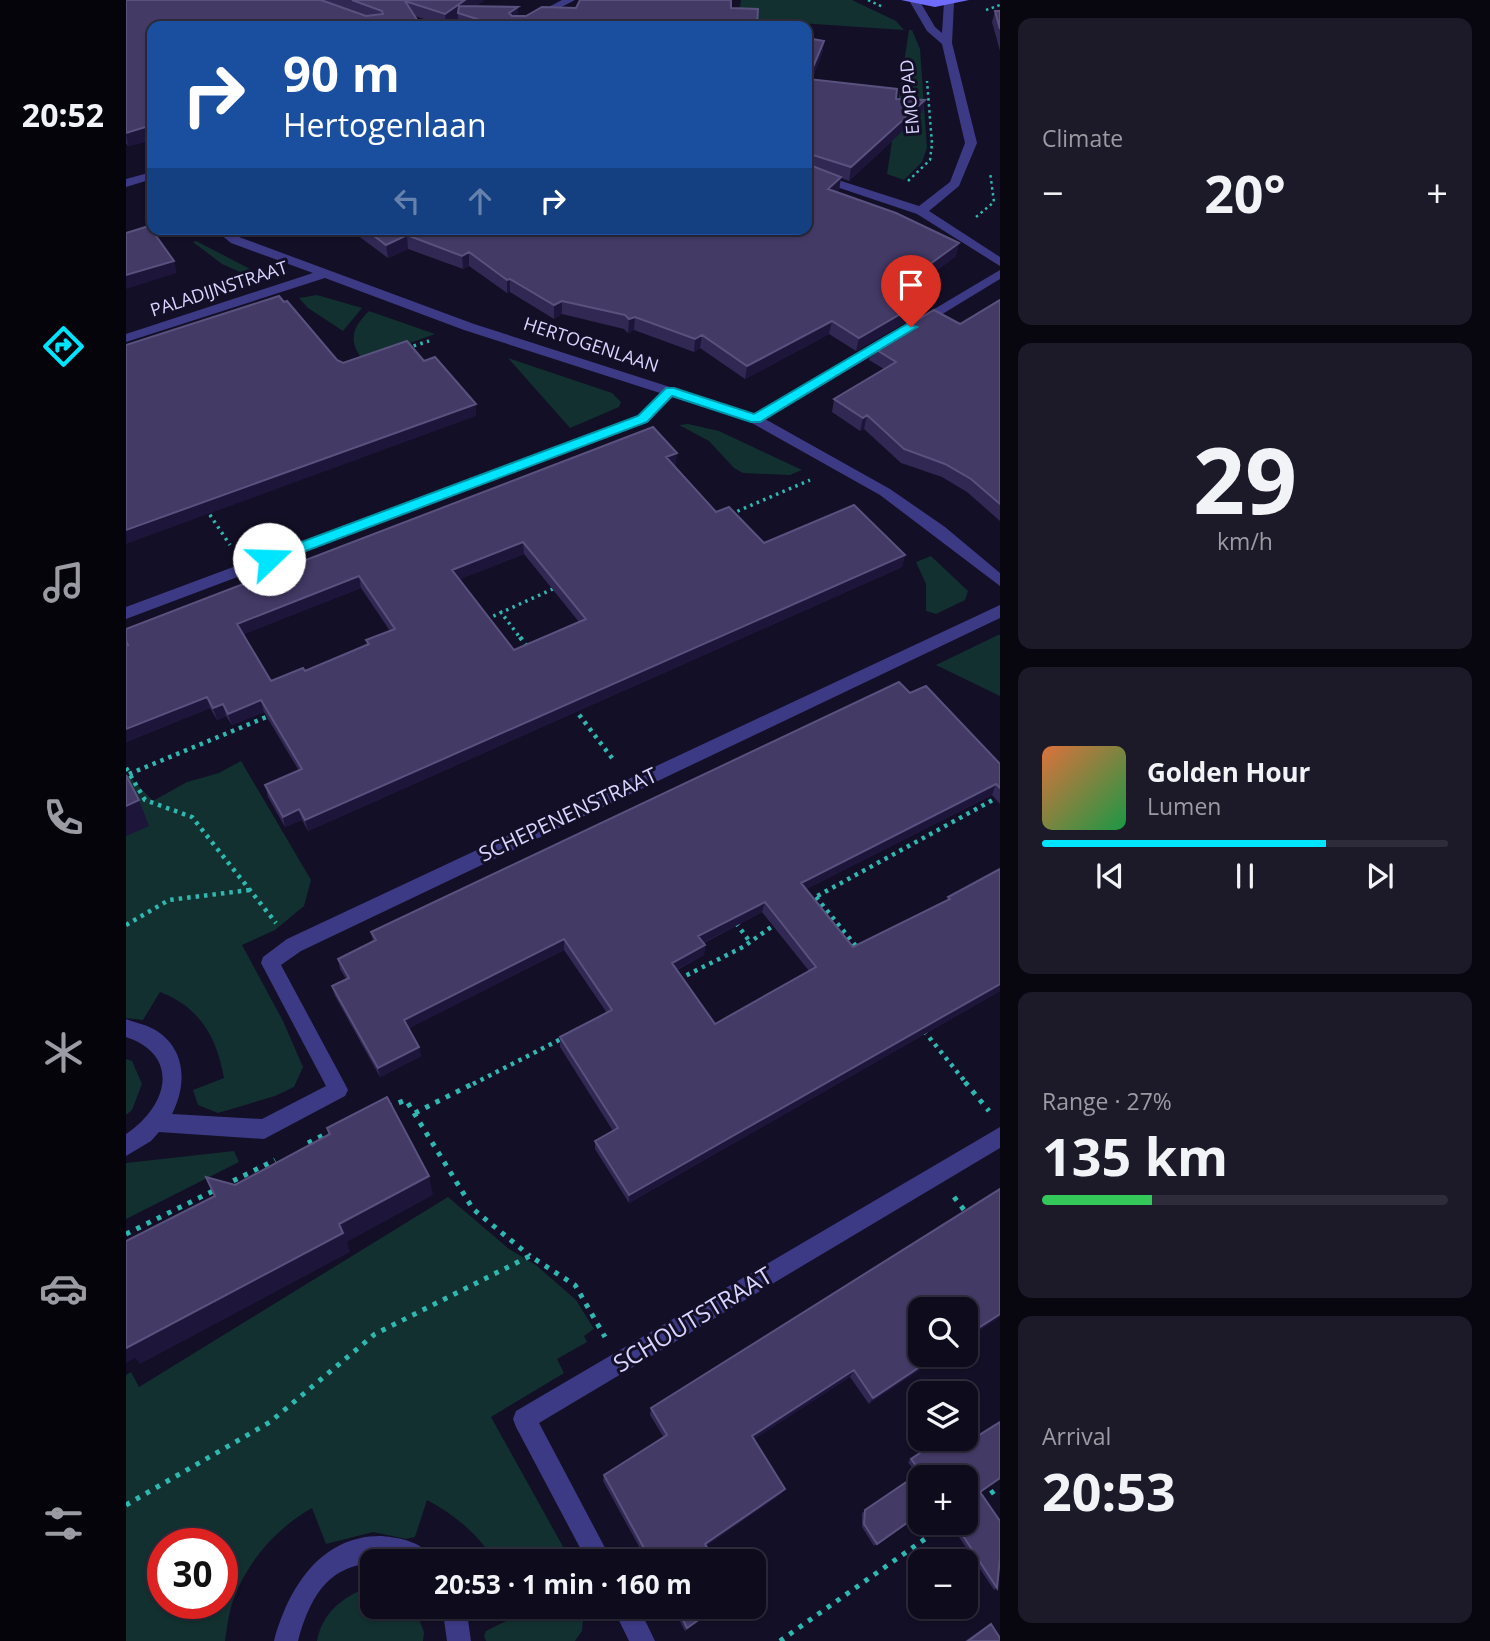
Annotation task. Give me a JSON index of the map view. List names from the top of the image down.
{
  "streets": {
    "street": [
      "EMOPAD",
      "PALADIJNSTRAAT",
      "HERTOGENLAAN",
      "SCHEPENENSTRAAT",
      "SCHOUTSTRAAT"
    ]
  },
  "crossings": [
    ["PALADIJNSTRAAT", "HERTOGENLAAN"]
  ],
  "page": {
    "tabs": "20:52",
    "tile": [
      "Climate",
      ["29", "km/h"],
      ["Range · 27%", "135 km"],
      ["Arrival", "20:53"]
    ],
    "turn": ["90 m", "Hertogenlaan"],
    "heat": ["−", "20°", "+"],
    "song": ["Golden Hour", "Lumen"],
    "map_buttons": ["+", "−"],
    "limit": "30",
    "trip": "20:53 · 1 min · 160 m"
  }
}
